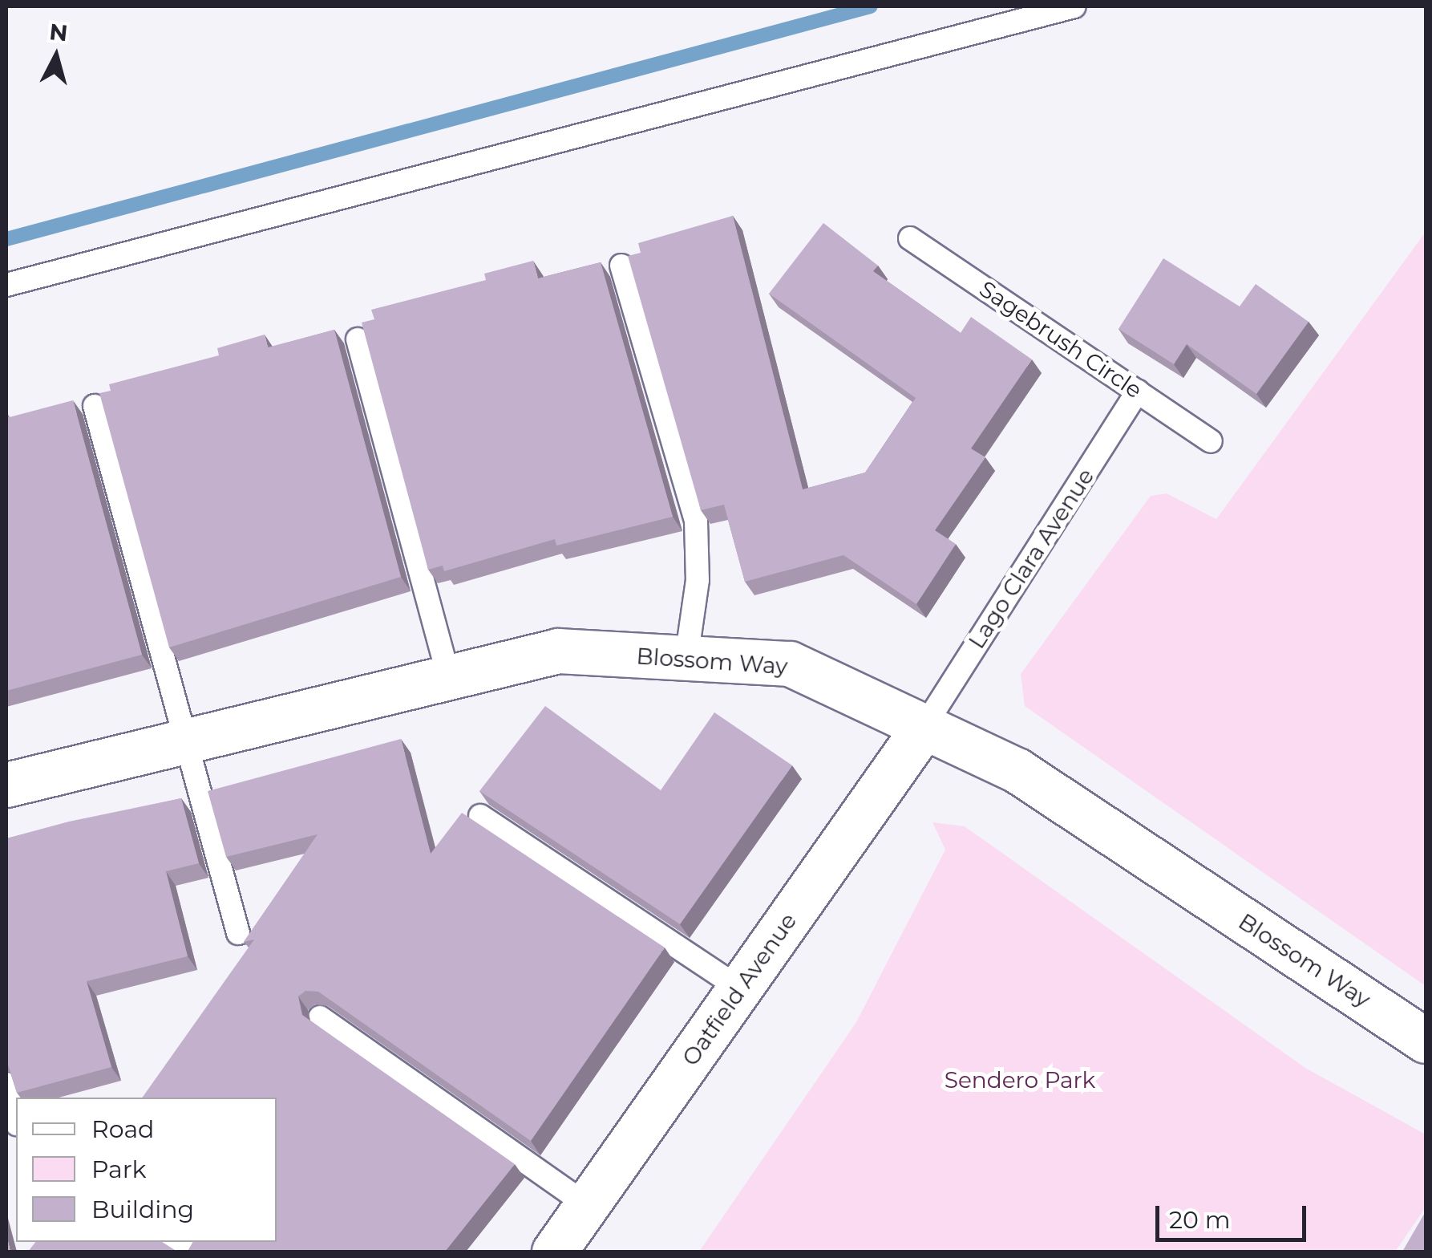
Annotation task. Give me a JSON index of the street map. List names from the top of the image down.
{
  "streets": {
    "street": ["Blossom Way", "Oatfield Avenue"],
    "lane": ["Sagebrush Circle", "Lago Clara Avenue"]
  },
  "crossings": [
    ["Sagebrush Circle", "Lago Clara Avenue"],
    ["Lago Clara Avenue", "Blossom Way"],
    ["Lago Clara Avenue", "Oatfield Avenue"],
    ["Blossom Way", "Oatfield Avenue"]
  ],
  "parks": ["Sendero Park"],
  "legend": ["Road", "Park", "Building"],
  "scale_bar": "20 m",
  "north": "top"
}
